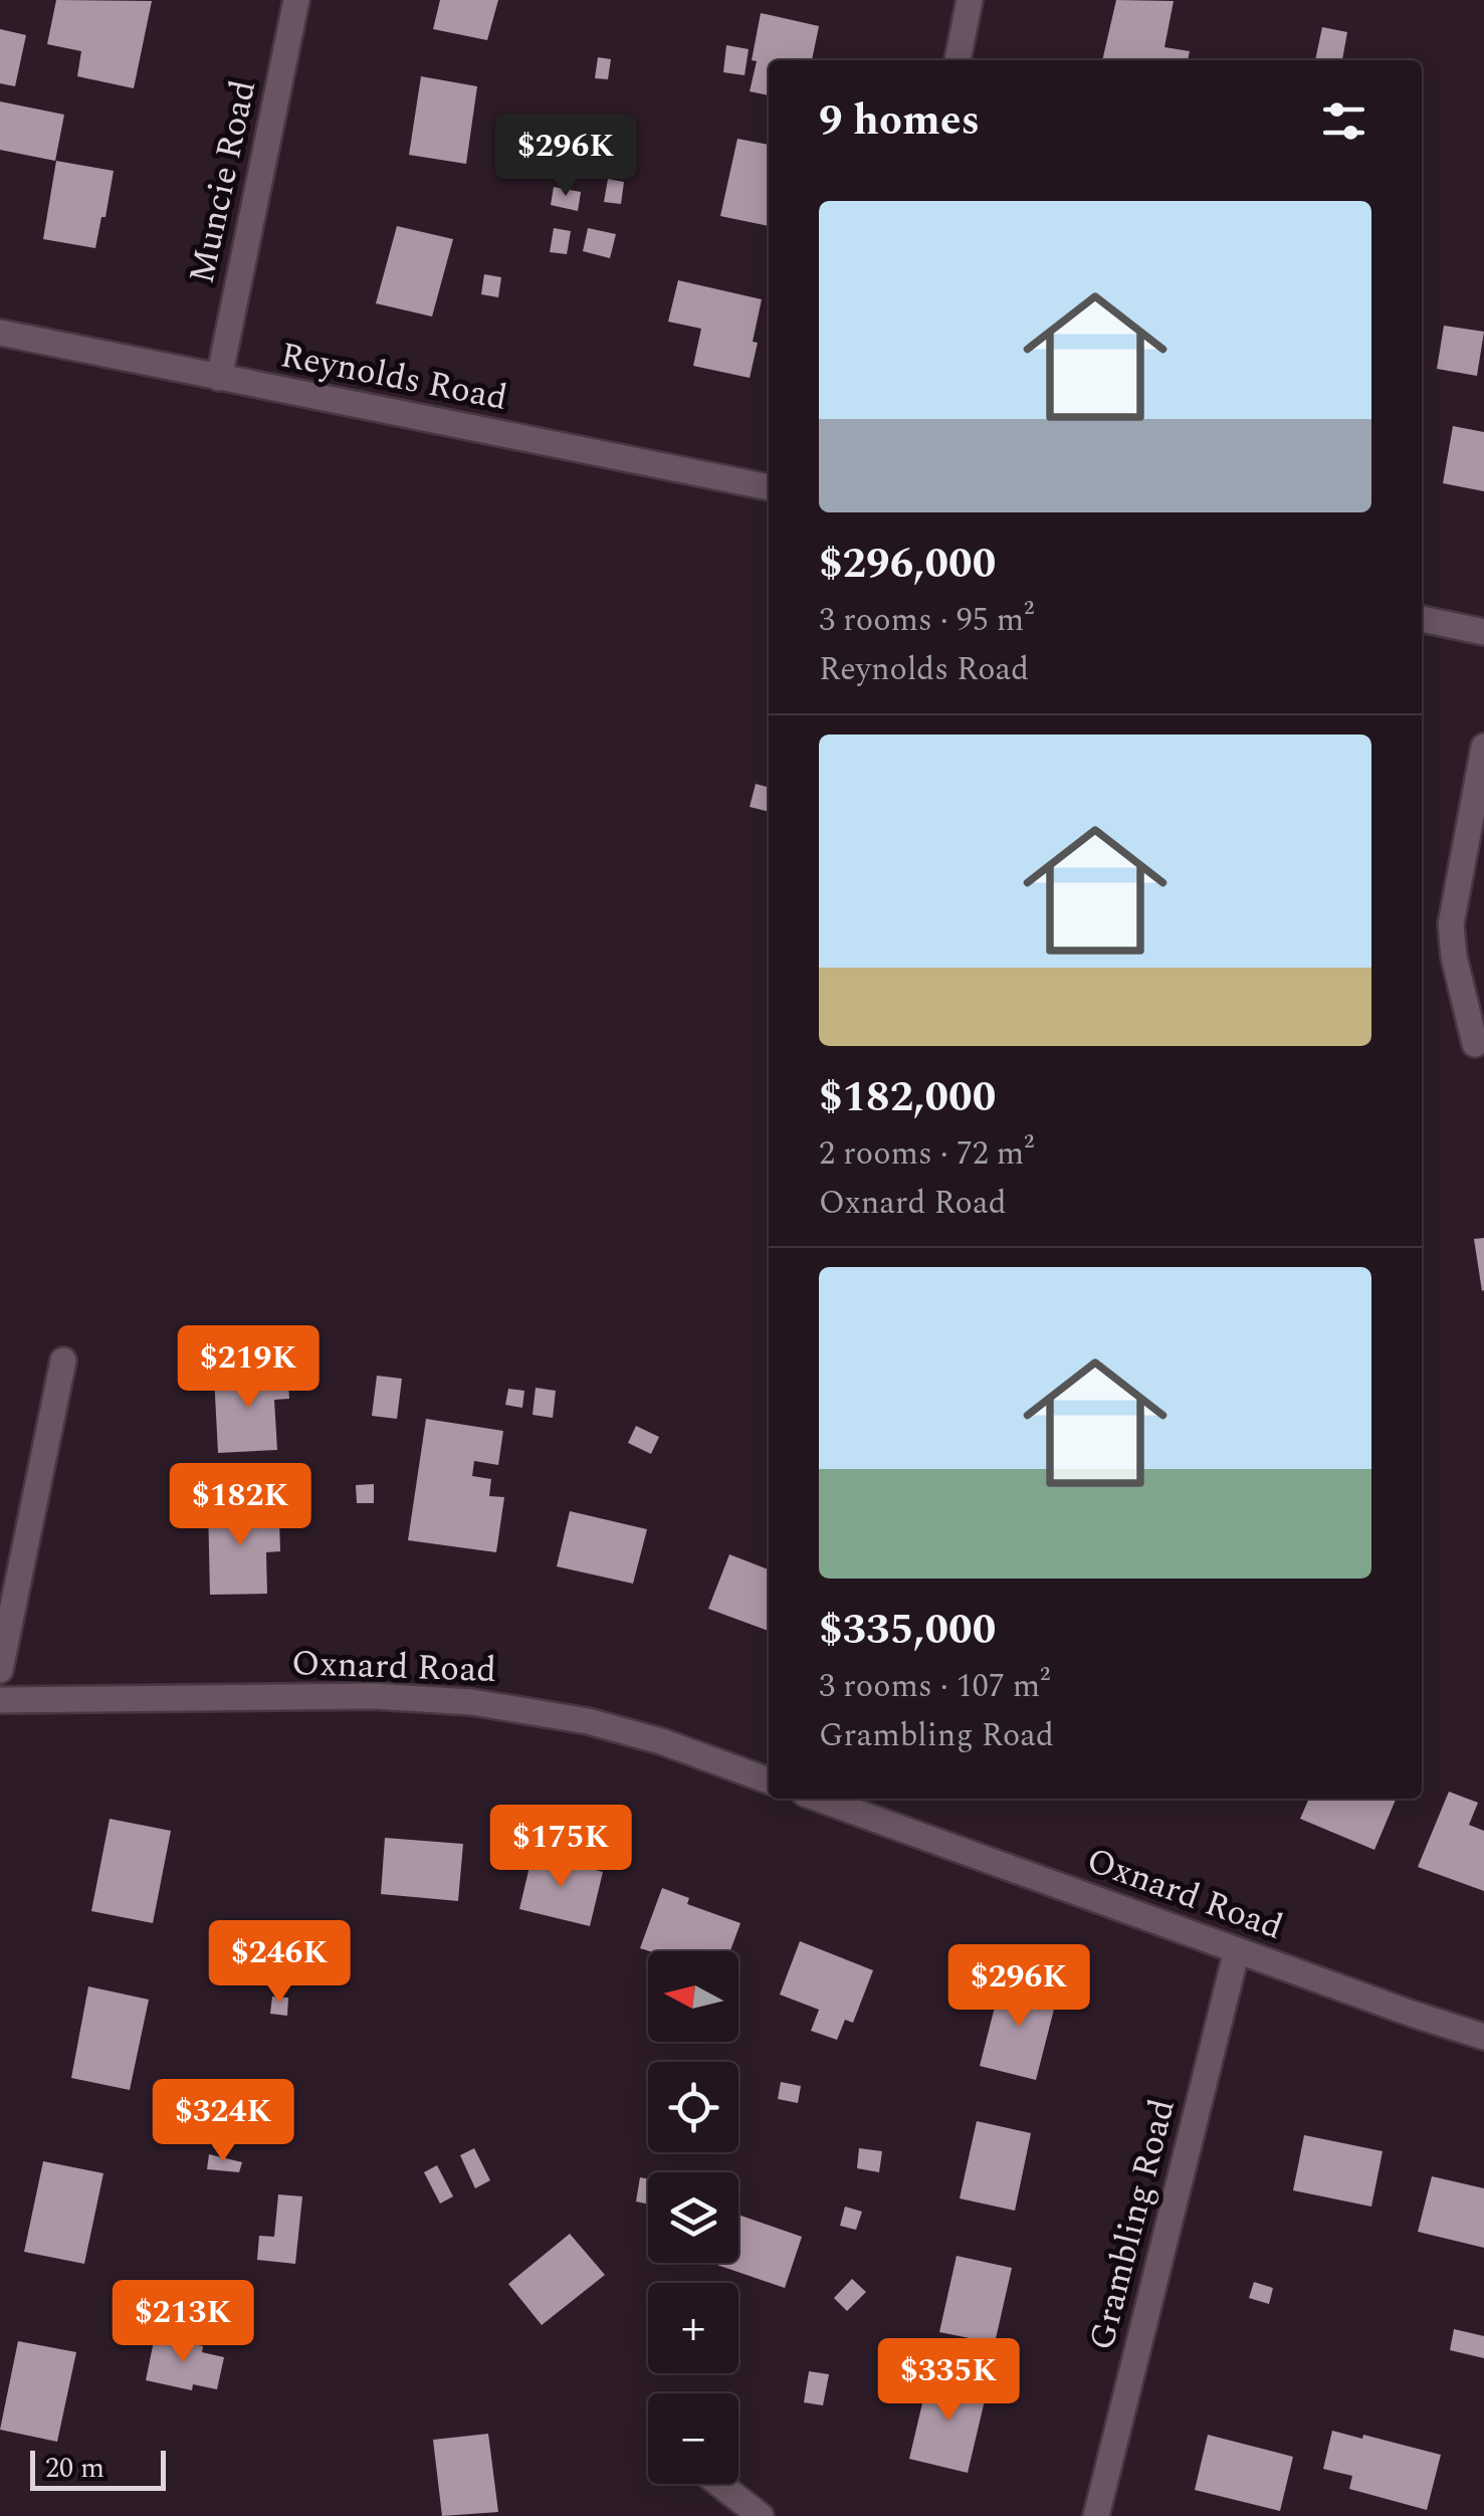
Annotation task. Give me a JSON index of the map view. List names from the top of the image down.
{
  "streets": {
    "street": [
      "Muncie Road",
      "Reynolds Road",
      "Oxnard Road",
      "Grambling Road"
    ]
  },
  "crossings": [
    ["Muncie Road", "Reynolds Road"],
    ["Oxnard Road", "Grambling Road"]
  ],
  "scale_bar": "20 m",
  "north": "left",
  "page": {
    "heading": "9 homes",
    "price": [
      "$296K",
      "$219K",
      "$182K",
      "$175K",
      "$246K",
      "$296K",
      "$324K",
      "$213K",
      "$335K"
    ],
    "list": [
      {
        "name": "$296,000",
        "note": "3 rooms · 95 m² · Reynolds Road"
      },
      {
        "name": "$182,000",
        "note": "2 rooms · 72 m² · Oxnard Road"
      },
      {
        "name": "$335,000",
        "note": "3 rooms · 107 m² · Grambling Road"
      }
    ],
    "map_buttons": ["+", "−"],
    "scale": "20 m"
  }
}
